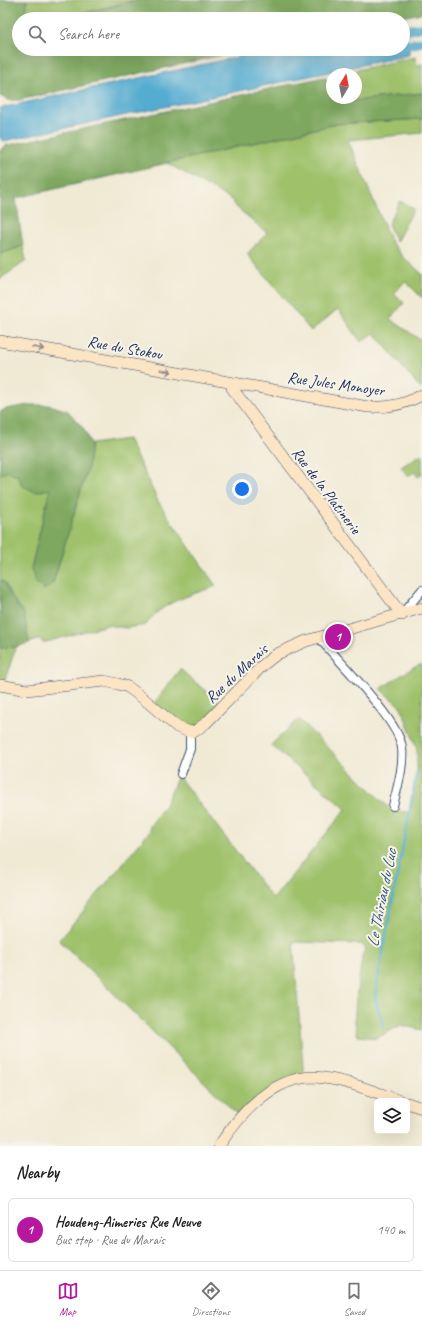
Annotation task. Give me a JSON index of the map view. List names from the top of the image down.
{
  "streets": {
    "street": [
      "Rue du Stokou",
      "Rue Jules Monoyer",
      "Rue de la Platinerie",
      "Rue du Marais"
    ]
  },
  "crossings": [
    ["Rue du Stokou", "Rue Jules Monoyer"],
    ["Rue du Stokou", "Rue de la Platinerie"],
    ["Rue de la Platinerie", "Rue du Marais"]
  ],
  "one_way": ["Rue du Stokou"],
  "water": ["Le Thiriau du Luc"],
  "north": "top",
  "page": {
    "search": "Search here",
    "pins": "1",
    "heading": "Nearby",
    "list": [
      {
        "mark": "1",
        "name": "Houdeng-Aimeries Rue Neuve",
        "note": "Bus stop · Rue du Marais",
        "value": "140 m"
      }
    ],
    "nav": ["Map", "Directions", "Saved"]
  }
}
